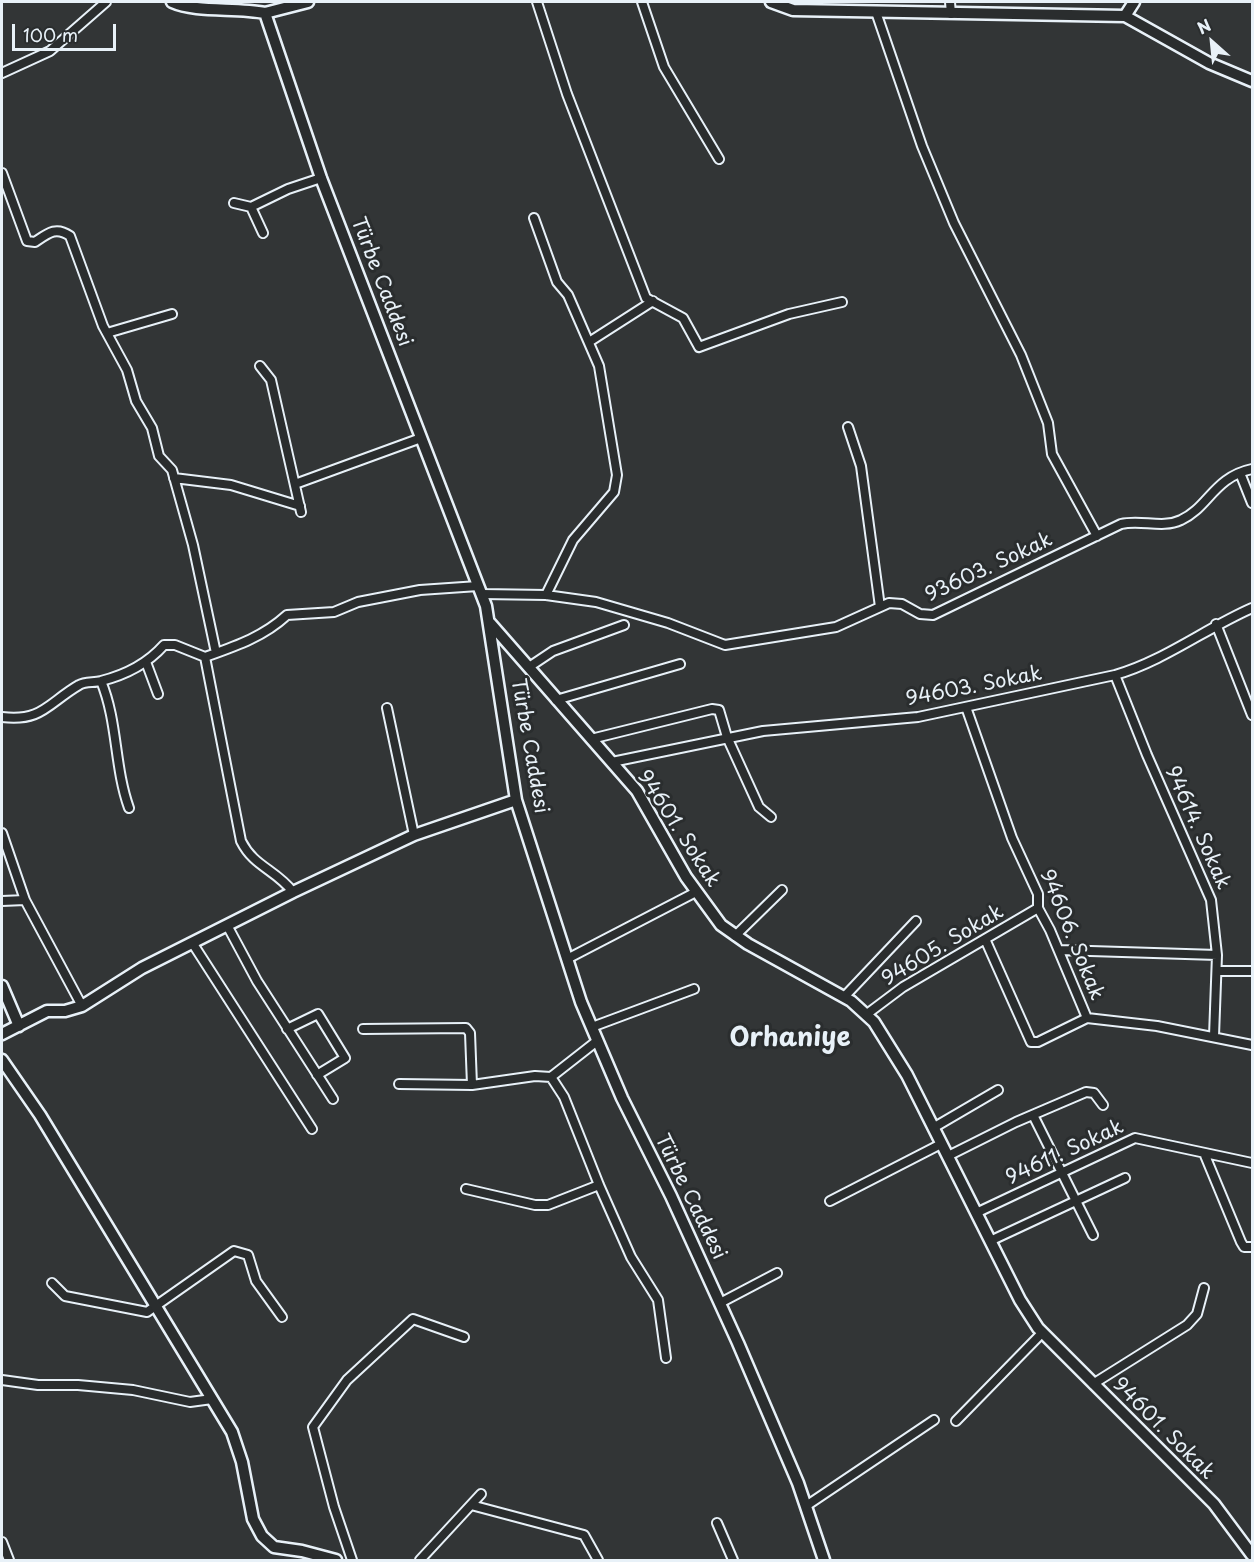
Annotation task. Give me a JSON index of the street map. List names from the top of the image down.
{
  "streets": {
    "street": [
      "Türbe Caddesi",
      "93603. Sokak",
      "94603. Sokak",
      "94614. Sokak",
      "94601. Sokak",
      "94606. Sokak",
      "94605. Sokak",
      "94611. Sokak"
    ]
  },
  "crossings": [
    ["Türbe Caddesi", "93603. Sokak"],
    ["Türbe Caddesi", "94601. Sokak"],
    ["94603. Sokak", "94614. Sokak"],
    ["94603. Sokak", "94601. Sokak"],
    ["94603. Sokak", "94606. Sokak"],
    ["94614. Sokak", "94606. Sokak"],
    ["94601. Sokak", "94605. Sokak"],
    ["94601. Sokak", "94611. Sokak"],
    ["94606. Sokak", "94605. Sokak"]
  ],
  "districts": ["Orhaniye"],
  "scale_bar": "100 m",
  "north": "top left"
}
